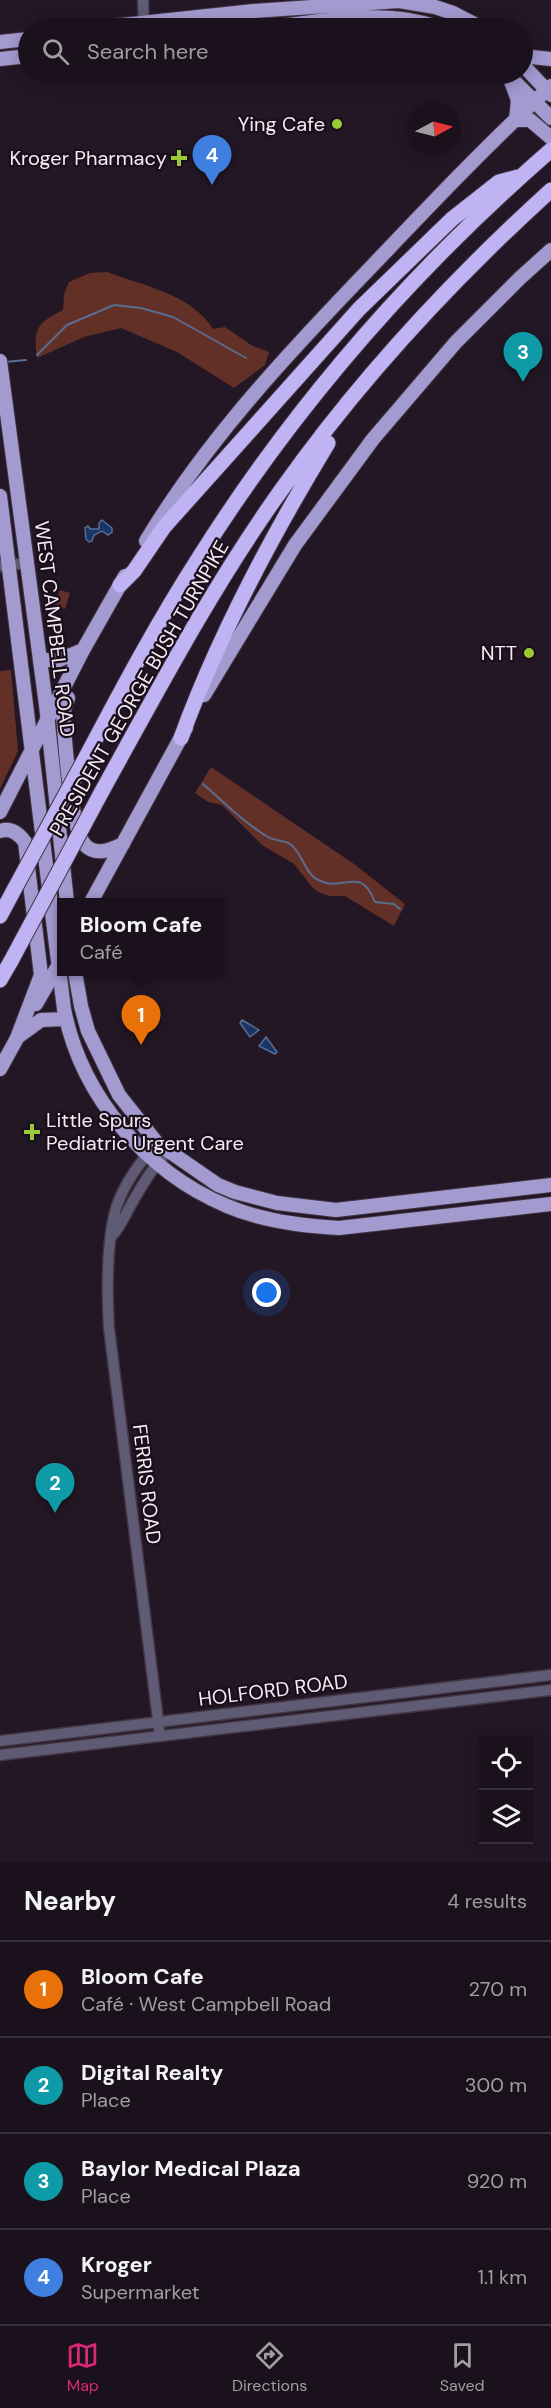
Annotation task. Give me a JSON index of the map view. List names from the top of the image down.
{
  "streets": {
    "highway": ["PRESIDENT GEORGE BUSH TURNPIKE"],
    "main road": ["WEST CAMPBELL ROAD"],
    "street": ["FERRIS ROAD", "HOLFORD ROAD"]
  },
  "crossings": [
    ["WEST CAMPBELL ROAD", "FERRIS ROAD"],
    ["FERRIS ROAD", "HOLFORD ROAD"]
  ],
  "places": {
    "other": ["Ying Cafe", "NTT"],
    "health": ["Kroger Pharmacy", "Little Spurs Pediatric Urgent Care"]
  },
  "north": "right",
  "page": {
    "search": "Search here",
    "pins": [
      "4",
      "3",
      "1",
      "2"
    ],
    "popup": ["Bloom Cafe", "Café"],
    "heading": ["Nearby", "4 results"],
    "list": [
      {
        "mark": "1",
        "name": "Bloom Cafe",
        "note": "Café · West Campbell Road",
        "value": "270 m"
      },
      {
        "mark": "2",
        "name": "Digital Realty",
        "note": "Place",
        "value": "300 m"
      },
      {
        "mark": "3",
        "name": "Baylor Medical Plaza",
        "note": "Place",
        "value": "920 m"
      },
      {
        "mark": "4",
        "name": "Kroger",
        "note": "Supermarket",
        "value": "1.1 km"
      }
    ],
    "nav": ["Map", "Directions", "Saved"]
  }
}
